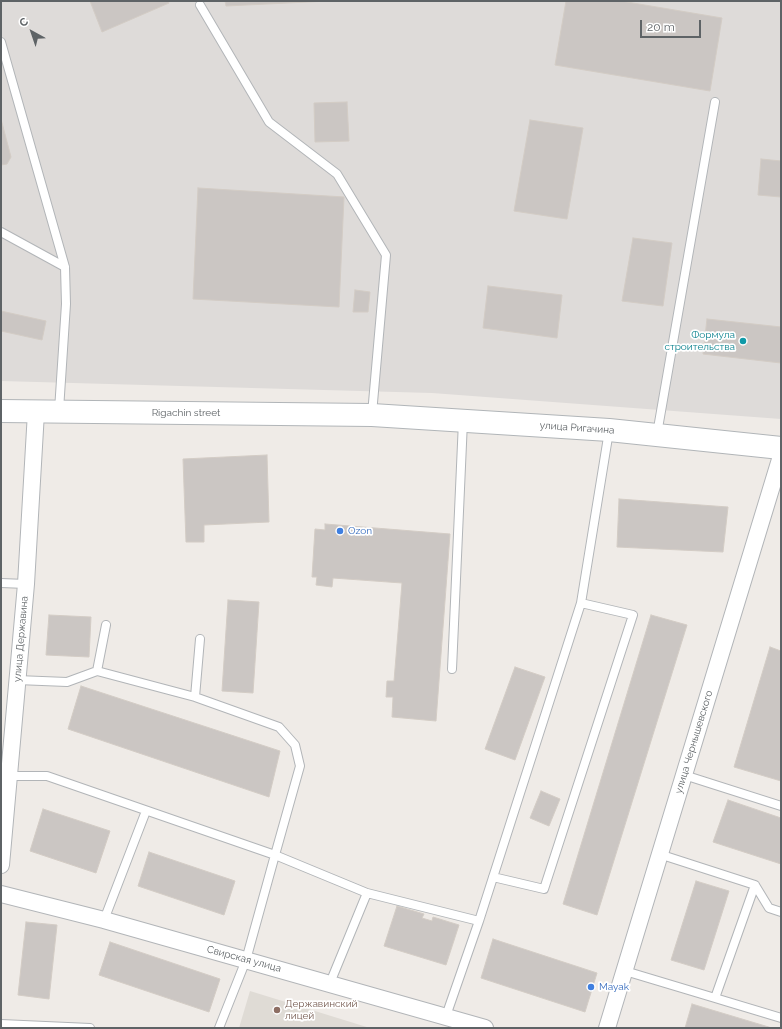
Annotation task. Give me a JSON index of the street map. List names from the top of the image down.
{
  "streets": {
    "main road": ["Rigachin street", "улица Ригачина"],
    "street": ["улица Державина", "улица Чернышевского", "Свирская улица"]
  },
  "crossings": [
    ["Rigachin street", "улица Ригачина"],
    ["Rigachin street", "улица Державина"]
  ],
  "places": [
    "Формула строительства",
    "Ozon",
    "Mayak",
    "Державинский лицей"
  ],
  "scale_bar": "20 m",
  "north": "top left"
}
